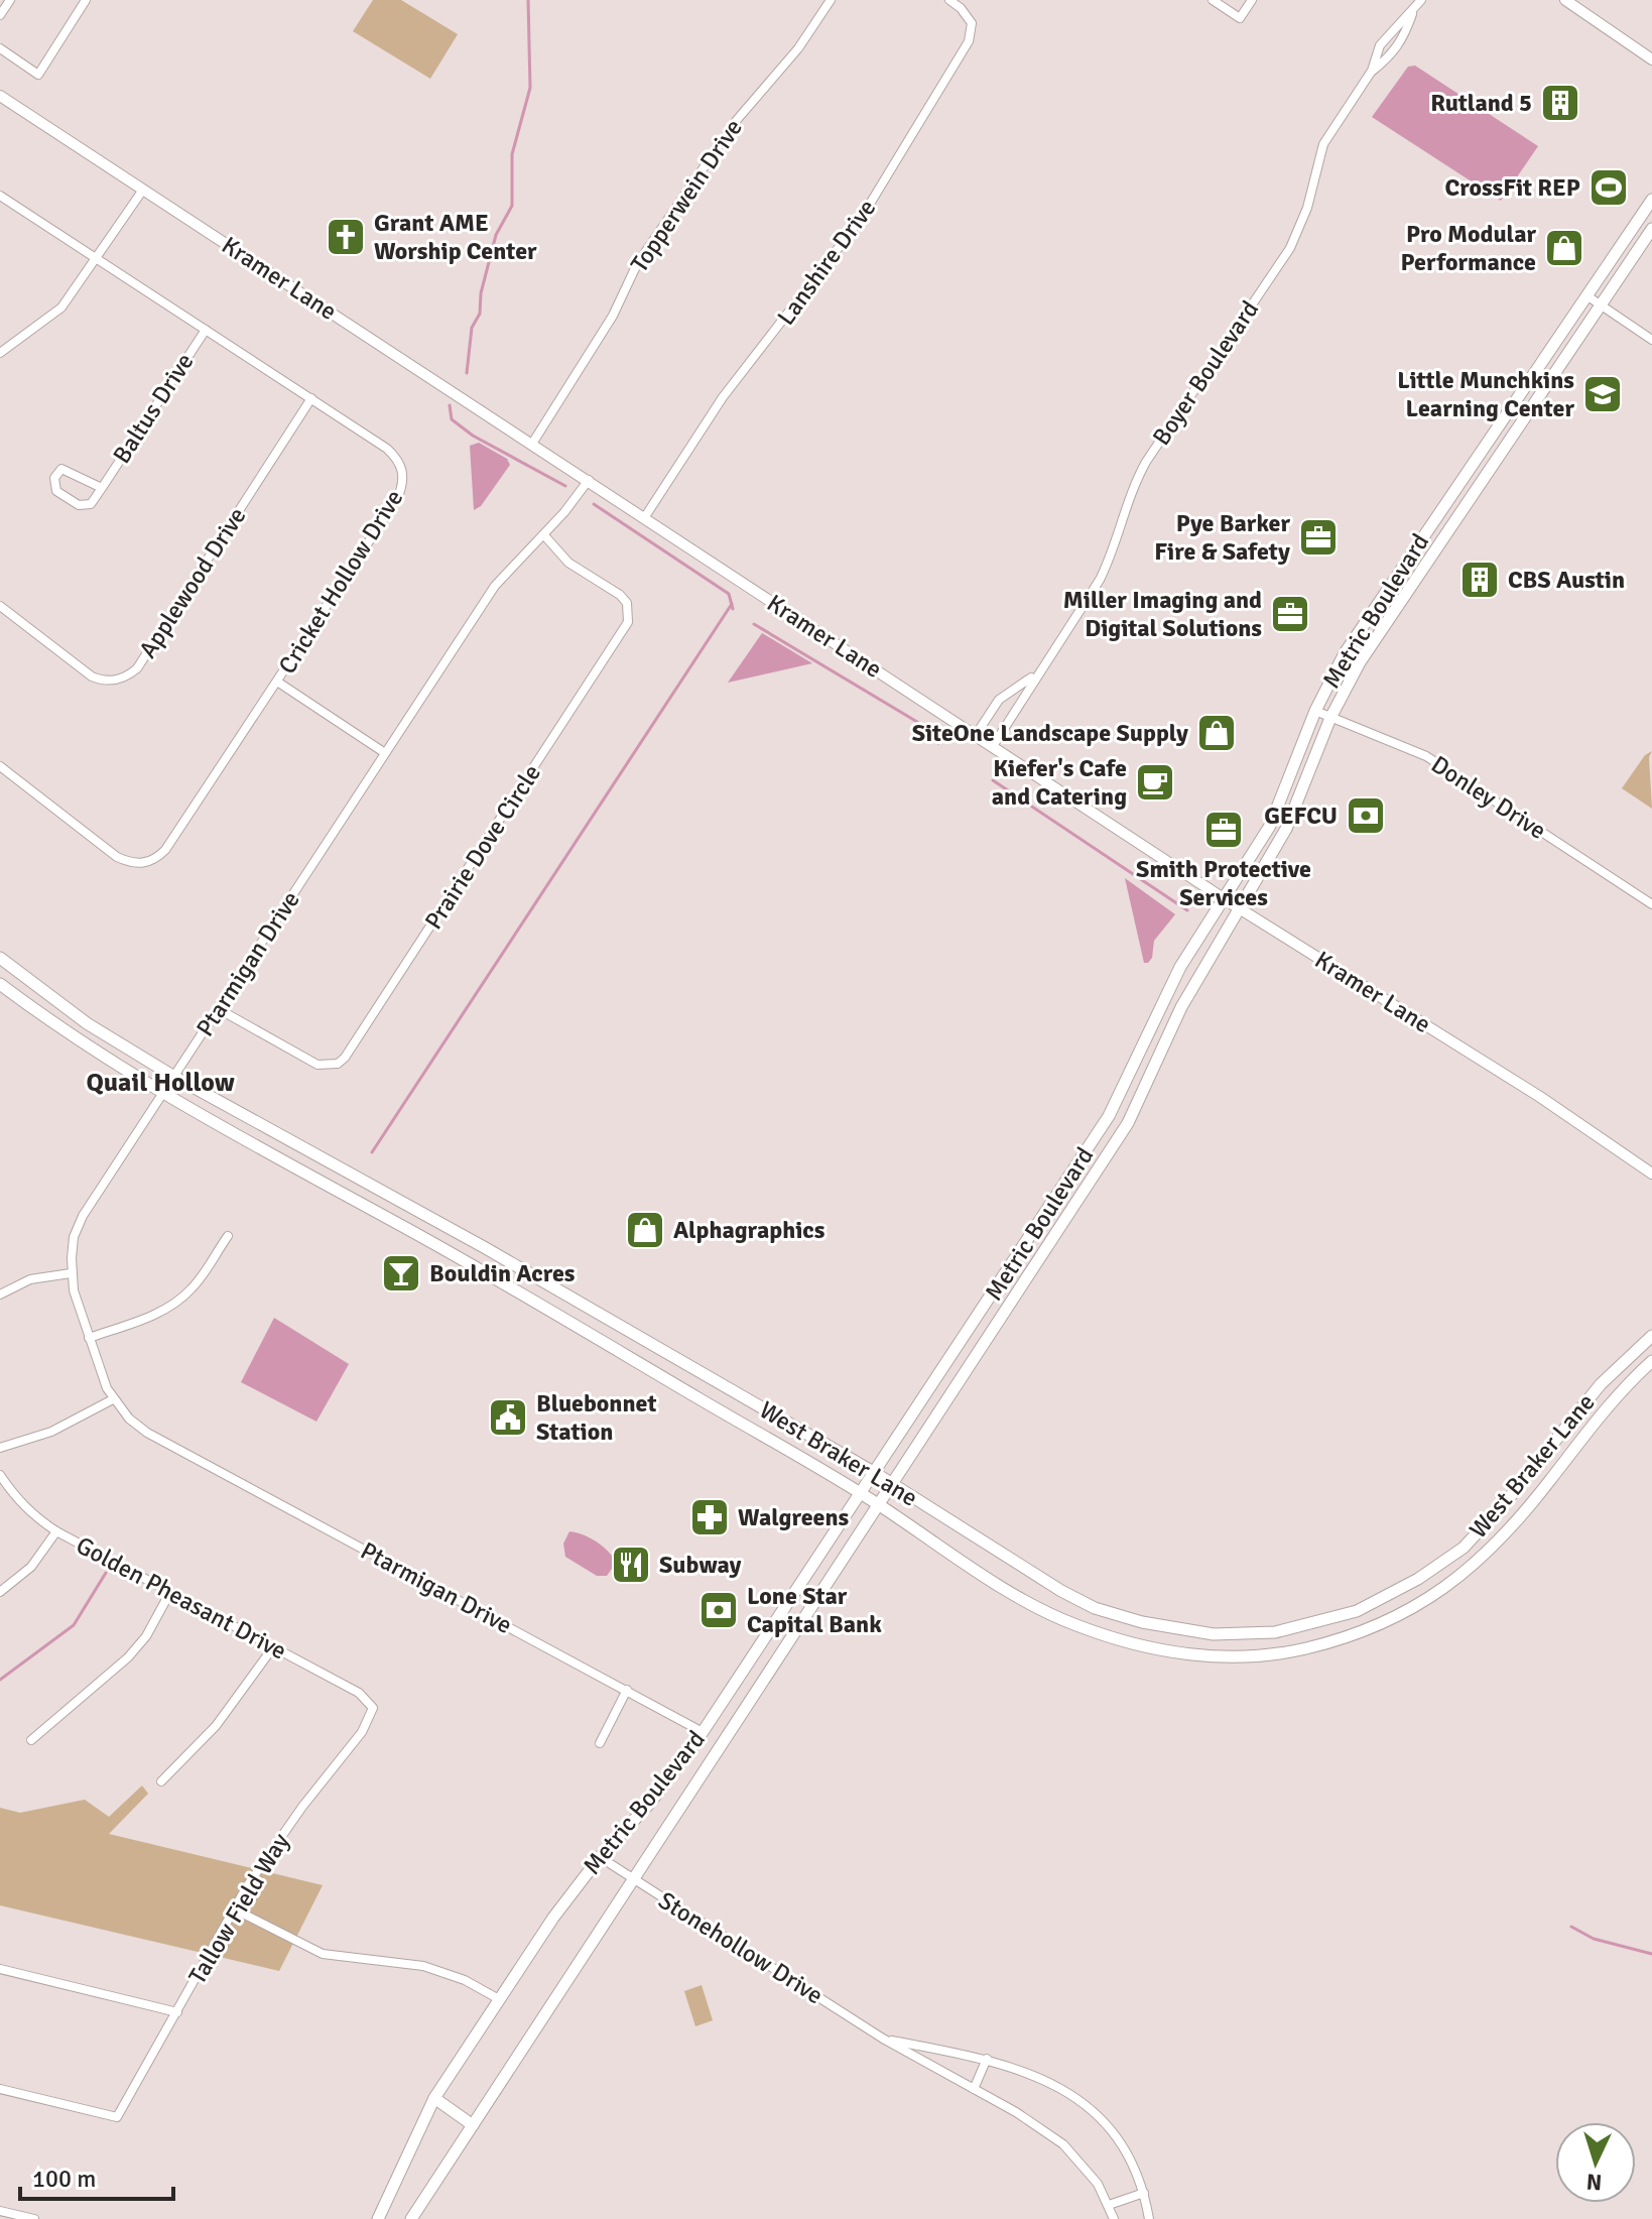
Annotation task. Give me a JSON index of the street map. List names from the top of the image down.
{
  "streets": {
    "main road": ["Metric Boulevard", "West Braker Lane"],
    "street": [
      "Topperwein Drive",
      "Lanshire Drive",
      "Kramer Lane",
      "Boyer Boulevard",
      "Baltus Drive",
      "Cricket Hollow Drive",
      "Applewood Drive",
      "Donley Drive",
      "Prairie Dove Circle",
      "Ptarmigan Drive",
      "Golden Pheasant Drive",
      "Tallow Field Way",
      "Stonehollow Drive"
    ]
  },
  "crossings": [
    ["Topperwein Drive", "Kramer Lane"],
    ["Lanshire Drive", "Kramer Lane"],
    ["Kramer Lane", "Boyer Boulevard"],
    ["Kramer Lane", "Metric Boulevard"],
    ["Kramer Lane", "Ptarmigan Drive"],
    ["Baltus Drive", "Cricket Hollow Drive"],
    ["Cricket Hollow Drive", "Applewood Drive"],
    ["Metric Boulevard", "Donley Drive"],
    ["Metric Boulevard", "Ptarmigan Drive"],
    ["Metric Boulevard", "West Braker Lane"],
    ["Metric Boulevard", "Stonehollow Drive"],
    ["Prairie Dove Circle", "Ptarmigan Drive"],
    ["Ptarmigan Drive", "West Braker Lane"],
    ["Golden Pheasant Drive", "Tallow Field Way"]
  ],
  "districts": ["Quail Hollow"],
  "places": {
    "building": ["Rutland 5", "CBS Austin"],
    "sports": ["CrossFit REP"],
    "church": ["Grant AME Worship Center"],
    "shop": ["Pro Modular Performance", "SiteOne Landscape Supply", "Alphagraphics"],
    "school or university": ["Little Munchkins Learning Center"],
    "office": ["Pye Barker Fire & Safety", "Miller Imaging and Digital Solutions", "Smith Protective Services"],
    "cafe": ["Kiefer's Cafe and Catering"],
    "bank": ["GEFCU", "Lone Star Capital Bank"],
    "bar": ["Bouldin Acres"],
    "public building": ["Bluebonnet Station"],
    "pharmacy": ["Walgreens"],
    "restaurant": ["Subway"]
  },
  "scale_bar": "100 m",
  "north": "bottom"
}
